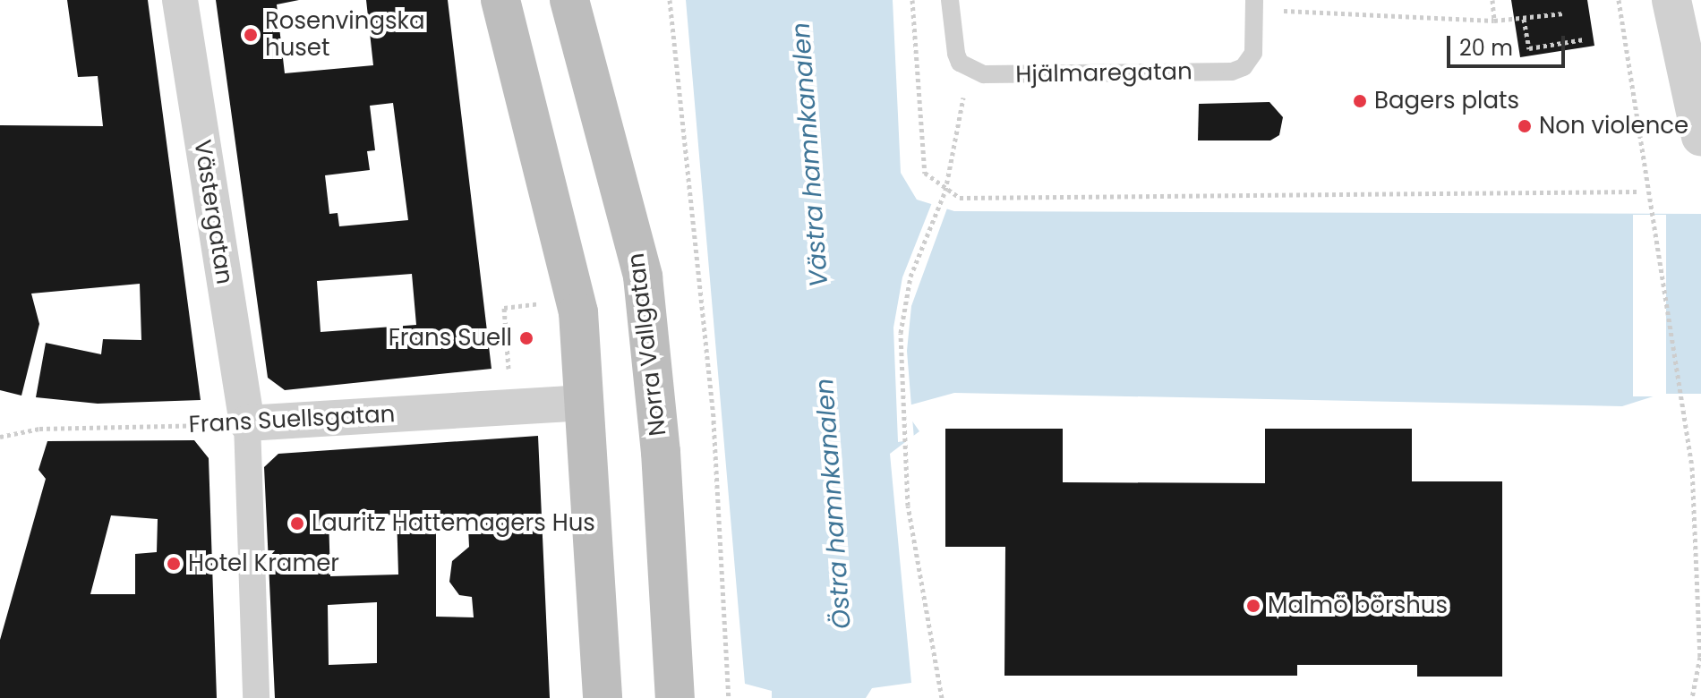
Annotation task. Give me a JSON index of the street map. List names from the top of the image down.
{
  "streets": {
    "main road": ["Norra Vallgatan"],
    "street": ["Västergatan", "Frans Suellsgatan"],
    "lane": ["Hjälmaregatan"]
  },
  "crossings": [
    ["Västergatan", "Frans Suellsgatan"]
  ],
  "water": ["Västra hamnkanalen", "Östra hamnkanalen"],
  "places": [
    "Rosenvingska huset",
    "Bagers plats",
    "Non violence",
    "Frans Suell",
    "Lauritz Hattemagers Hus",
    "Hotel Kramer",
    "Malmö börshus"
  ],
  "scale_bar": "20 m"
}
